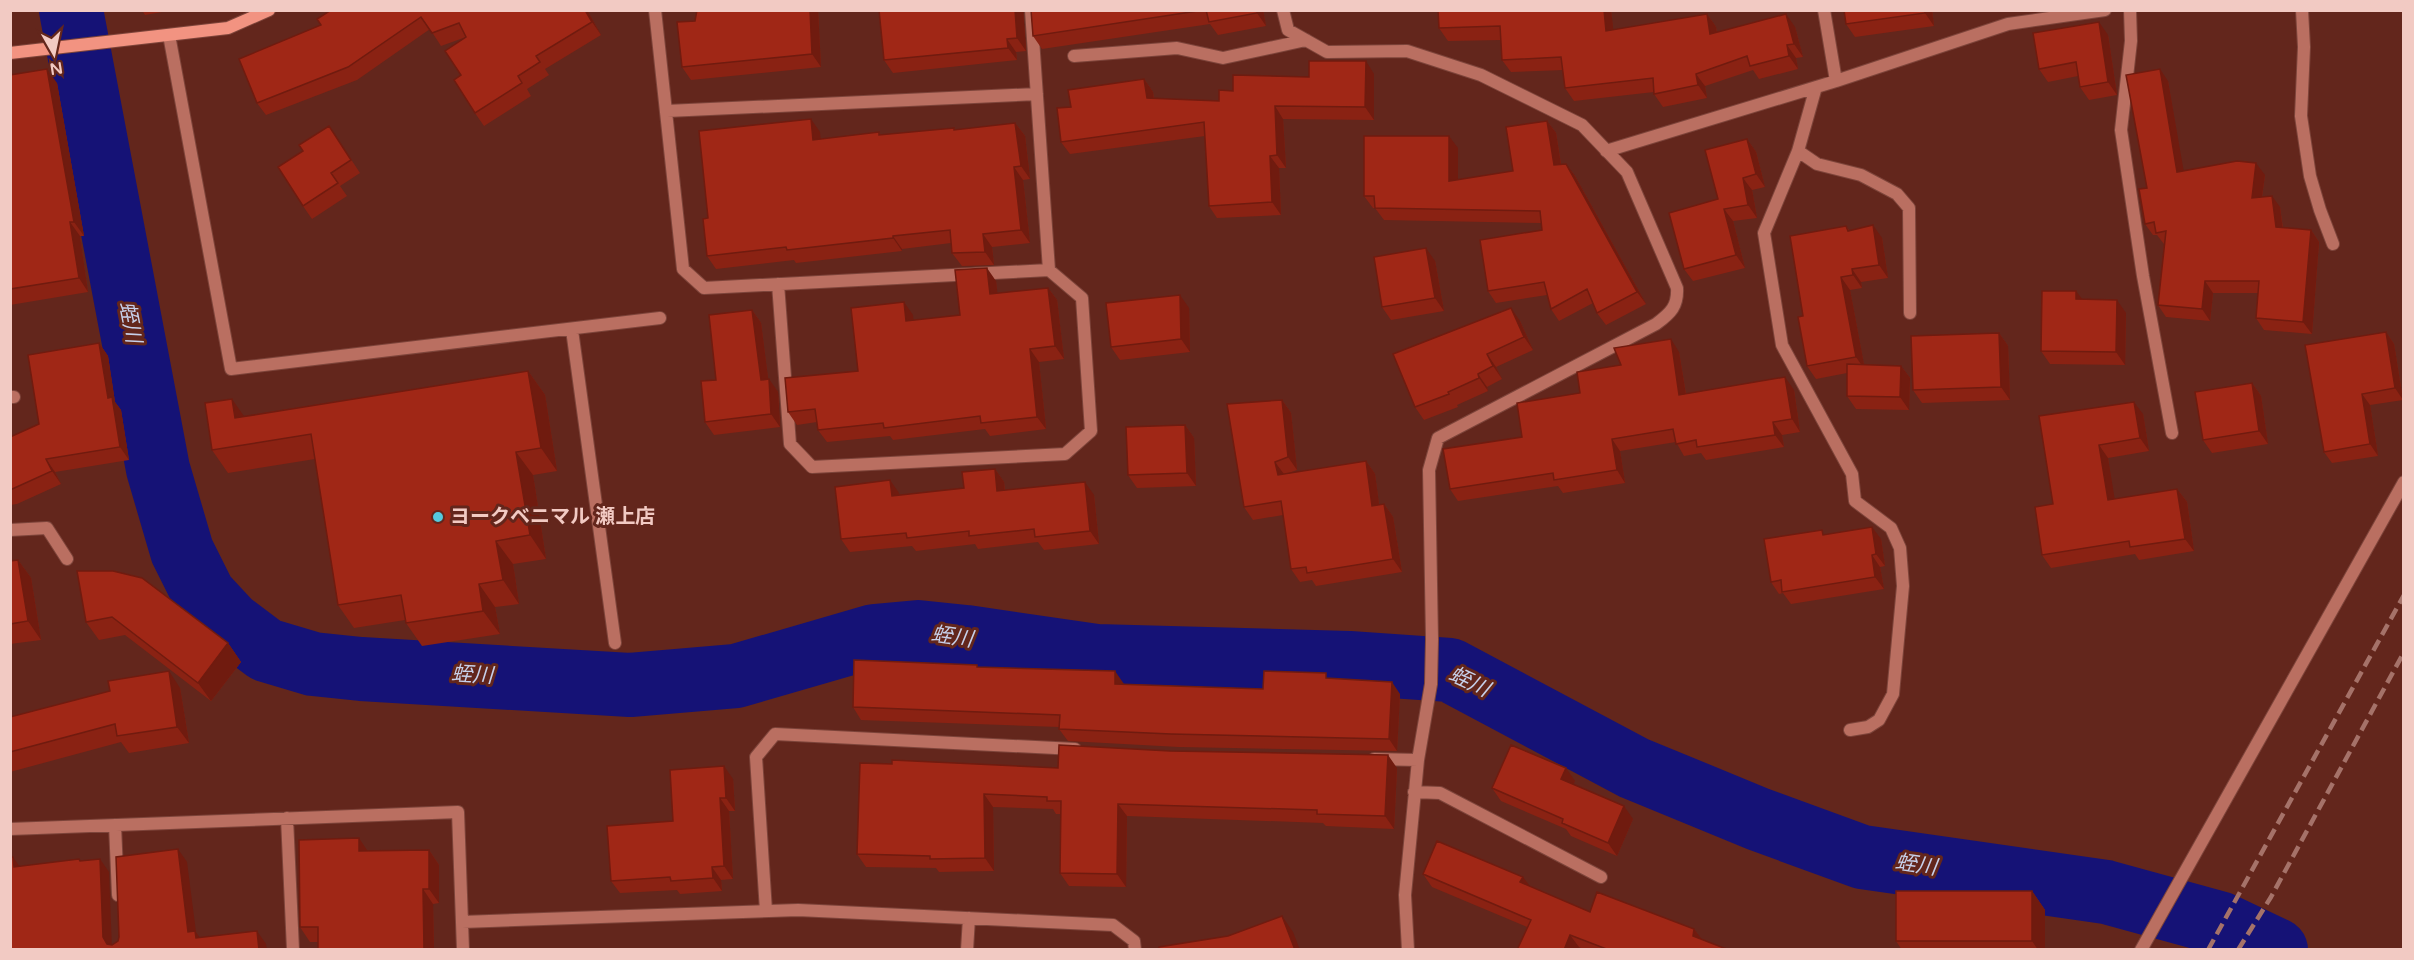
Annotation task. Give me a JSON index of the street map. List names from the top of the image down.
{
  "water": ["蛭川"],
  "places": ["ヨークベニマル 瀬上店"],
  "north": "bottom"
}
